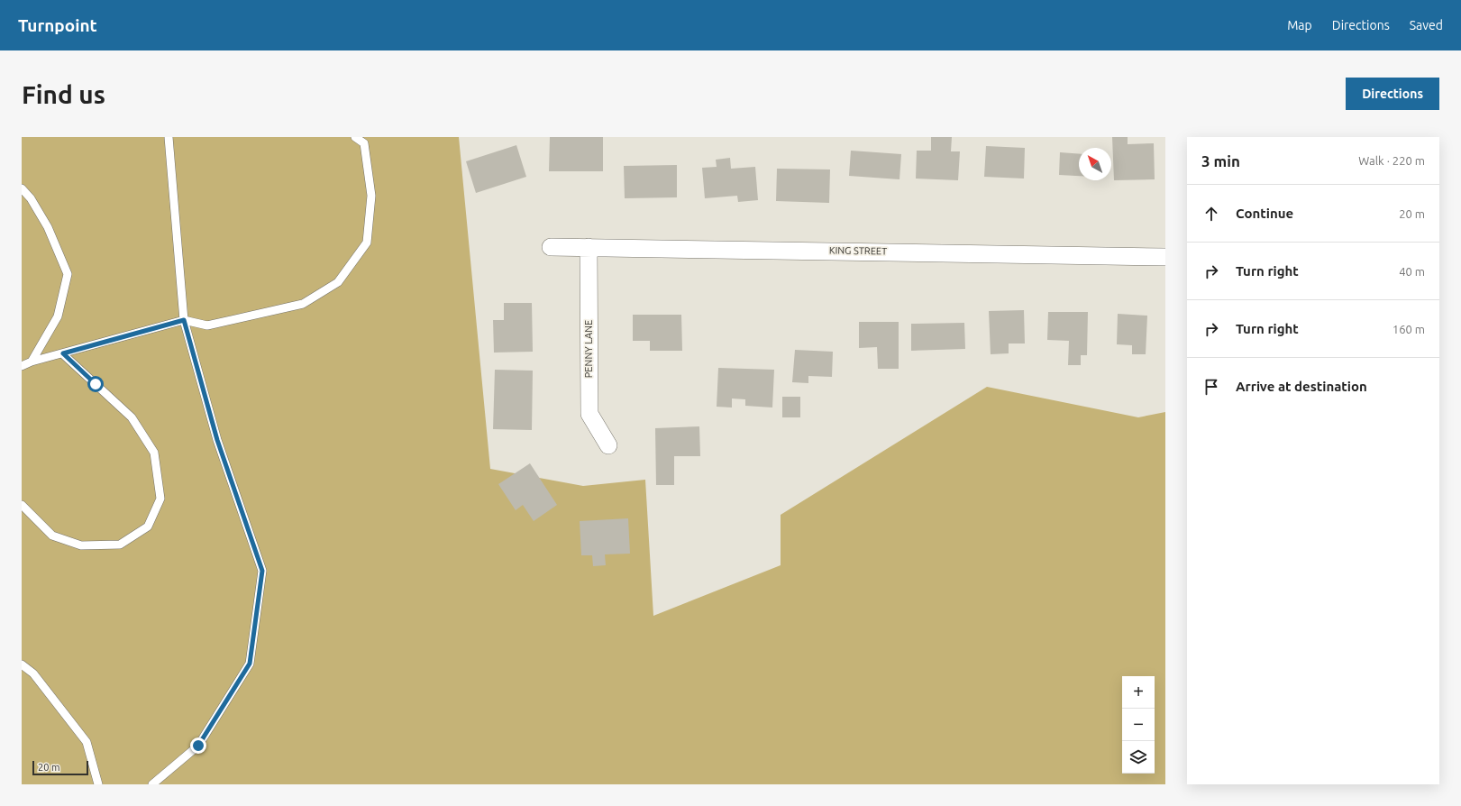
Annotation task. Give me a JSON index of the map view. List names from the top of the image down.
{
  "streets": {
    "street": ["KING STREET", "PENNY LANE"]
  },
  "crossings": [
    ["KING STREET", "PENNY LANE"]
  ],
  "scale_bar": "20 m",
  "north": "top left",
  "page": {
    "header": "Turnpoint",
    "nav": ["Map", "Directions", "Saved"],
    "buttons": "Directions",
    "title": "Find us",
    "heading": ["3 min", "Walk · 220 m"],
    "list": [
      ["Continue", "20 m"],
      ["Turn right", "40 m"],
      ["Turn right", "160 m"],
      "Arrive at destination"
    ],
    "map_buttons": ["+", "−"],
    "scale": "20 m"
  }
}
